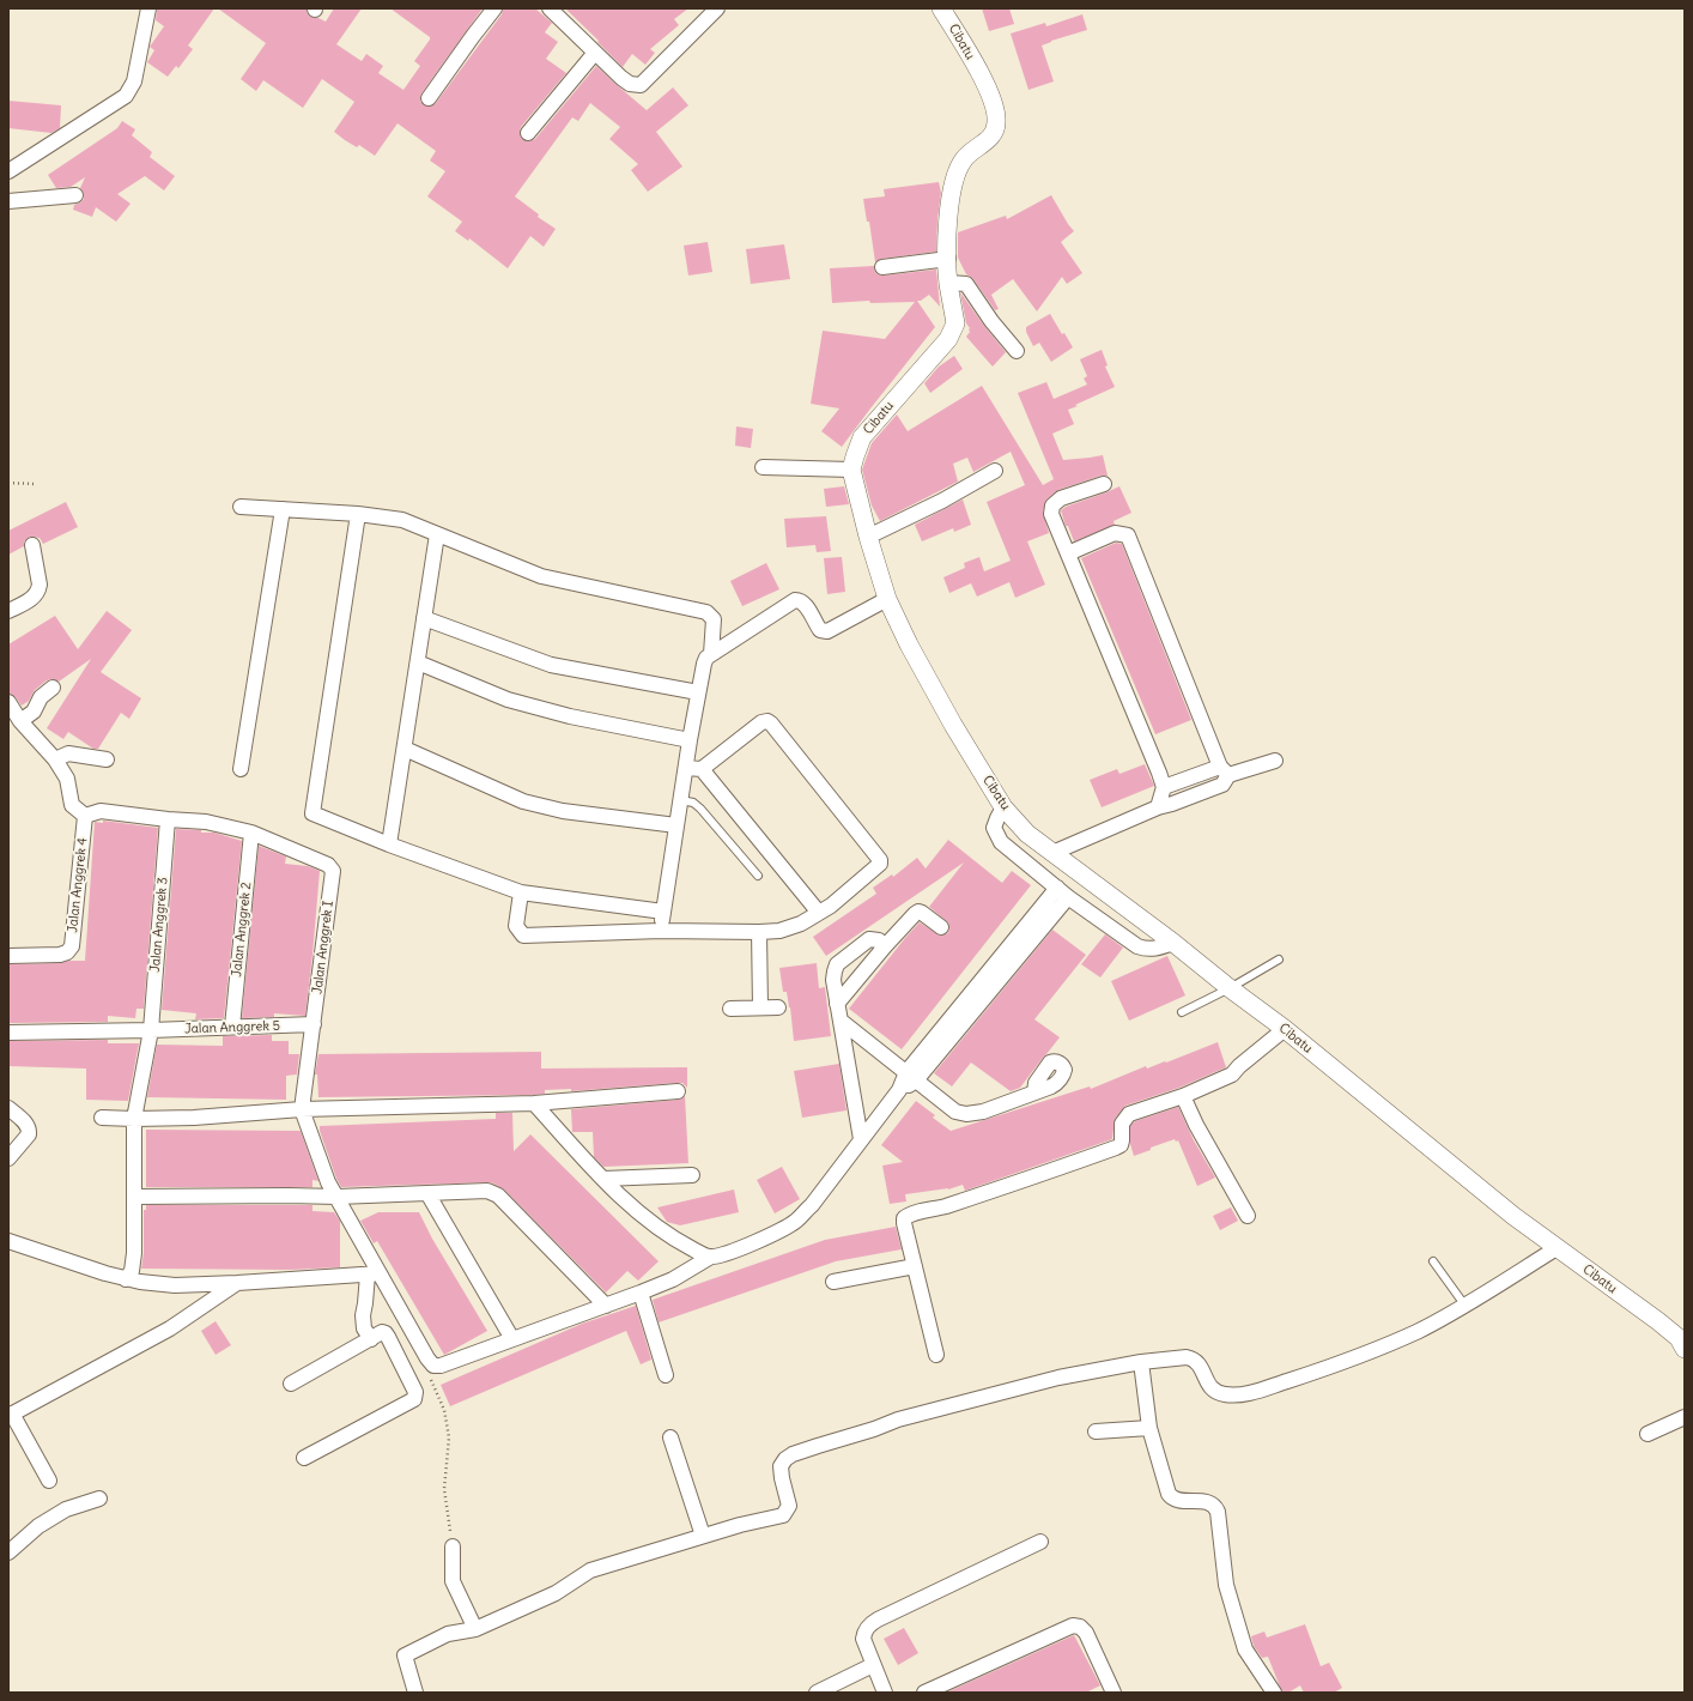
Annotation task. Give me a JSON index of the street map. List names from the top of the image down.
{
  "streets": {
    "street": [
      "Cibatu",
      "Jalan Anggrek 4",
      "Jalan Anggrek 3",
      "Jalan Anggrek 2",
      "Jalan Anggrek I",
      "Jalan Anggrek 5"
    ]
  },
  "crossings": [
    ["Jalan Anggrek 3", "Jalan Anggrek 5"],
    ["Jalan Anggrek 2", "Jalan Anggrek I"],
    ["Jalan Anggrek 2", "Jalan Anggrek 5"],
    ["Jalan Anggrek I", "Jalan Anggrek 5"]
  ]
}
